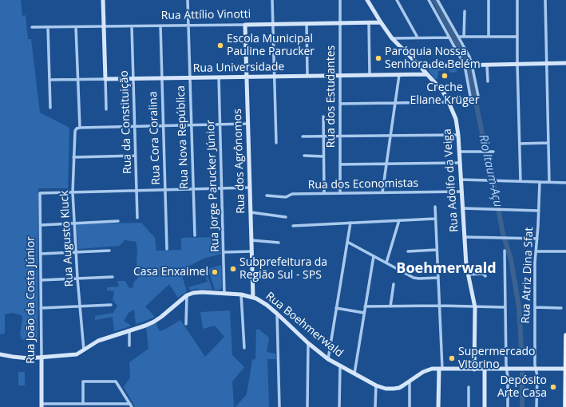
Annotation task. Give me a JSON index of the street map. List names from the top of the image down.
{
  "streets": {
    "street": [
      "Rua Attílio Vinotti",
      "Rua Universidade",
      "Rua dos Estudantes",
      "Rua da Constituição",
      "Rua Nova República",
      "Rua Cora Coralina",
      "Rua dos Agrônomos",
      "Rua Adolfo da Veiga",
      "Rua dos Economistas",
      "Rua Jorge Parucker Júnior",
      "Rua Augusto Kluck",
      "Rua Atriz Dina Sfat",
      "Rua João da Costa Júnior",
      "Rua Boehmerwald"
    ]
  },
  "crossings": [
    ["Rua Attílio Vinotti", "Rua dos Estudantes"],
    ["Rua Attílio Vinotti", "Rua da Constituição"],
    ["Rua Attílio Vinotti", "Rua Nova República"],
    ["Rua Attílio Vinotti", "Rua Cora Coralina"],
    ["Rua Attílio Vinotti", "Rua dos Agrônomos"],
    ["Rua Attílio Vinotti", "Rua Adolfo da Veiga"],
    ["Rua Universidade", "Rua dos Estudantes"],
    ["Rua Universidade", "Rua da Constituição"],
    ["Rua Universidade", "Rua Nova República"],
    ["Rua Universidade", "Rua Cora Coralina"],
    ["Rua Universidade", "Rua dos Agrônomos"],
    ["Rua Universidade", "Rua Adolfo da Veiga"],
    ["Rua Universidade", "Rua Jorge Parucker Júnior"],
    ["Rua dos Estudantes", "Rua dos Economistas"],
    ["Rua dos Agrônomos", "Rua Boehmerwald"],
    ["Rua Adolfo da Veiga", "Rua dos Economistas"],
    ["Rua Adolfo da Veiga", "Rua Boehmerwald"],
    ["Rua Jorge Parucker Júnior", "Rua Boehmerwald"],
    ["Rua Augusto Kluck", "Rua João da Costa Júnior"],
    ["Rua Augusto Kluck", "Rua Boehmerwald"],
    ["Rua Atriz Dina Sfat", "Rua Boehmerwald"],
    ["Rua João da Costa Júnior", "Rua Boehmerwald"]
  ],
  "districts": ["Boehmerwald"],
  "water": ["Rio Itaum-Açu"],
  "places": [
    "Escola Municipal Pauline Parucker",
    "Paróquia Nossa Senhora de Belém",
    "Creche Eliane Krüger",
    "Subprefeitura da Região Sul - SPS",
    "Casa Enxaimel",
    "Supermercado Vitorino",
    "Depósito Arte Casa"
  ]
}
